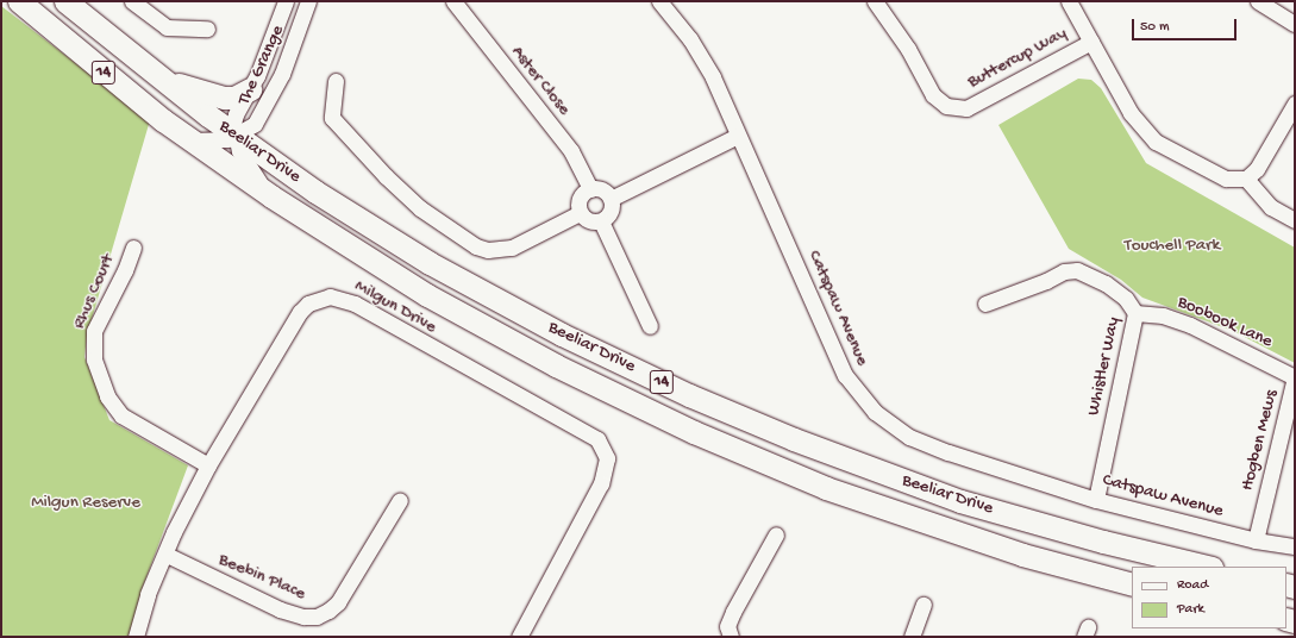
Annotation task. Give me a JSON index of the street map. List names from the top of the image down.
{
  "streets": {
    "highway": ["14", "Beeliar Drive"],
    "street": [
      "Buttercup Way",
      "The Grange",
      "Aster Close",
      "Rhus Court",
      "Milgun Drive",
      "Catspaw Avenue",
      "Boobook Lane",
      "Whistler Way",
      "Hogben Mews",
      "Beebin Place"
    ]
  },
  "crossings": [
    ["The Grange", "Beeliar Drive"],
    ["Rhus Court", "Milgun Drive"],
    ["Milgun Drive", "Beebin Place"],
    ["Catspaw Avenue", "Whistler Way"],
    ["Catspaw Avenue", "Hogben Mews"],
    ["Boobook Lane", "Whistler Way"],
    ["Boobook Lane", "Hogben Mews"]
  ],
  "parks": ["Touchell Park", "Milgun Reserve"],
  "legend": ["Road", "Park"],
  "scale_bar": "50 m"
}
